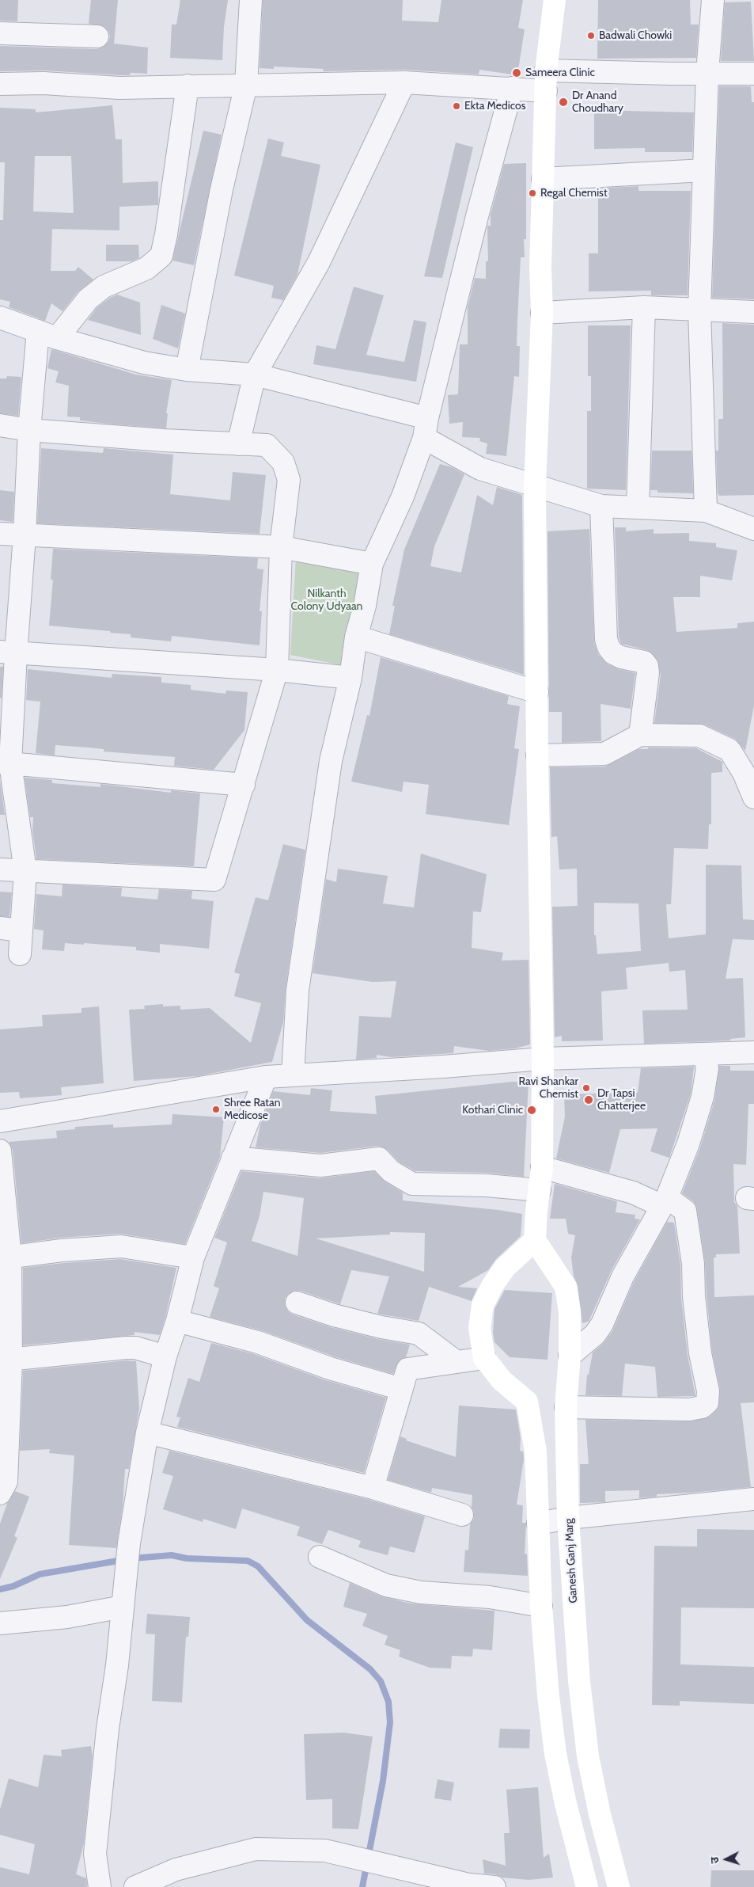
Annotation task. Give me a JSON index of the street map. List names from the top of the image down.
{
  "streets": {
    "main road": ["Ganesh Ganj Marg"]
  },
  "parks": ["Nilkanth Colony Udyaan"],
  "places": [
    "Badwali Chowki",
    "Sameera Clinic",
    "Dr Anand Choudhary",
    "Ekta Medicos",
    "Regal Chemist",
    "Ravi Shankar Chemist",
    "Dr Tapsi Chatterjee",
    "Shree Ratan Medicose",
    "Kothari Clinic"
  ],
  "north": "left"
}
